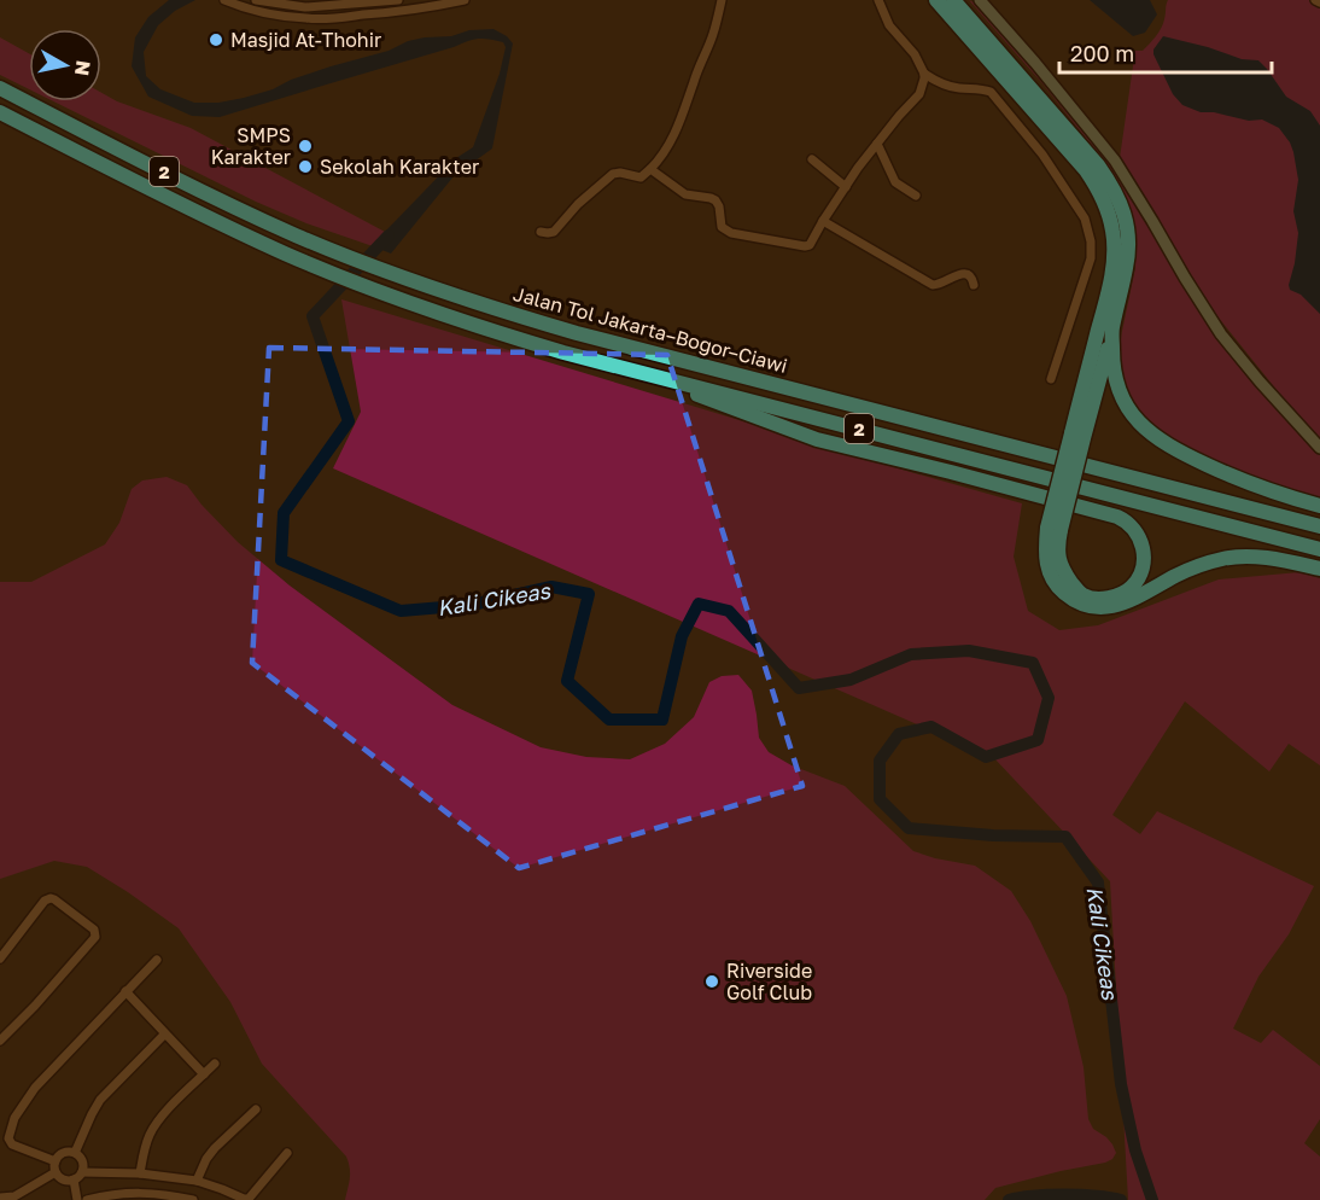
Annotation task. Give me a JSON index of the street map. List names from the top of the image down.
{
  "streets": {
    "highway": ["2", "Jalan Tol Jakarta–Bogor–Ciawi"]
  },
  "water": ["Kali Cikeas"],
  "places": [
    "Masjid At-Thohir",
    "SMPS Karakter",
    "Sekolah Karakter",
    "Riverside Golf Club"
  ],
  "scale_bar": "200 m",
  "north": "right"
}
